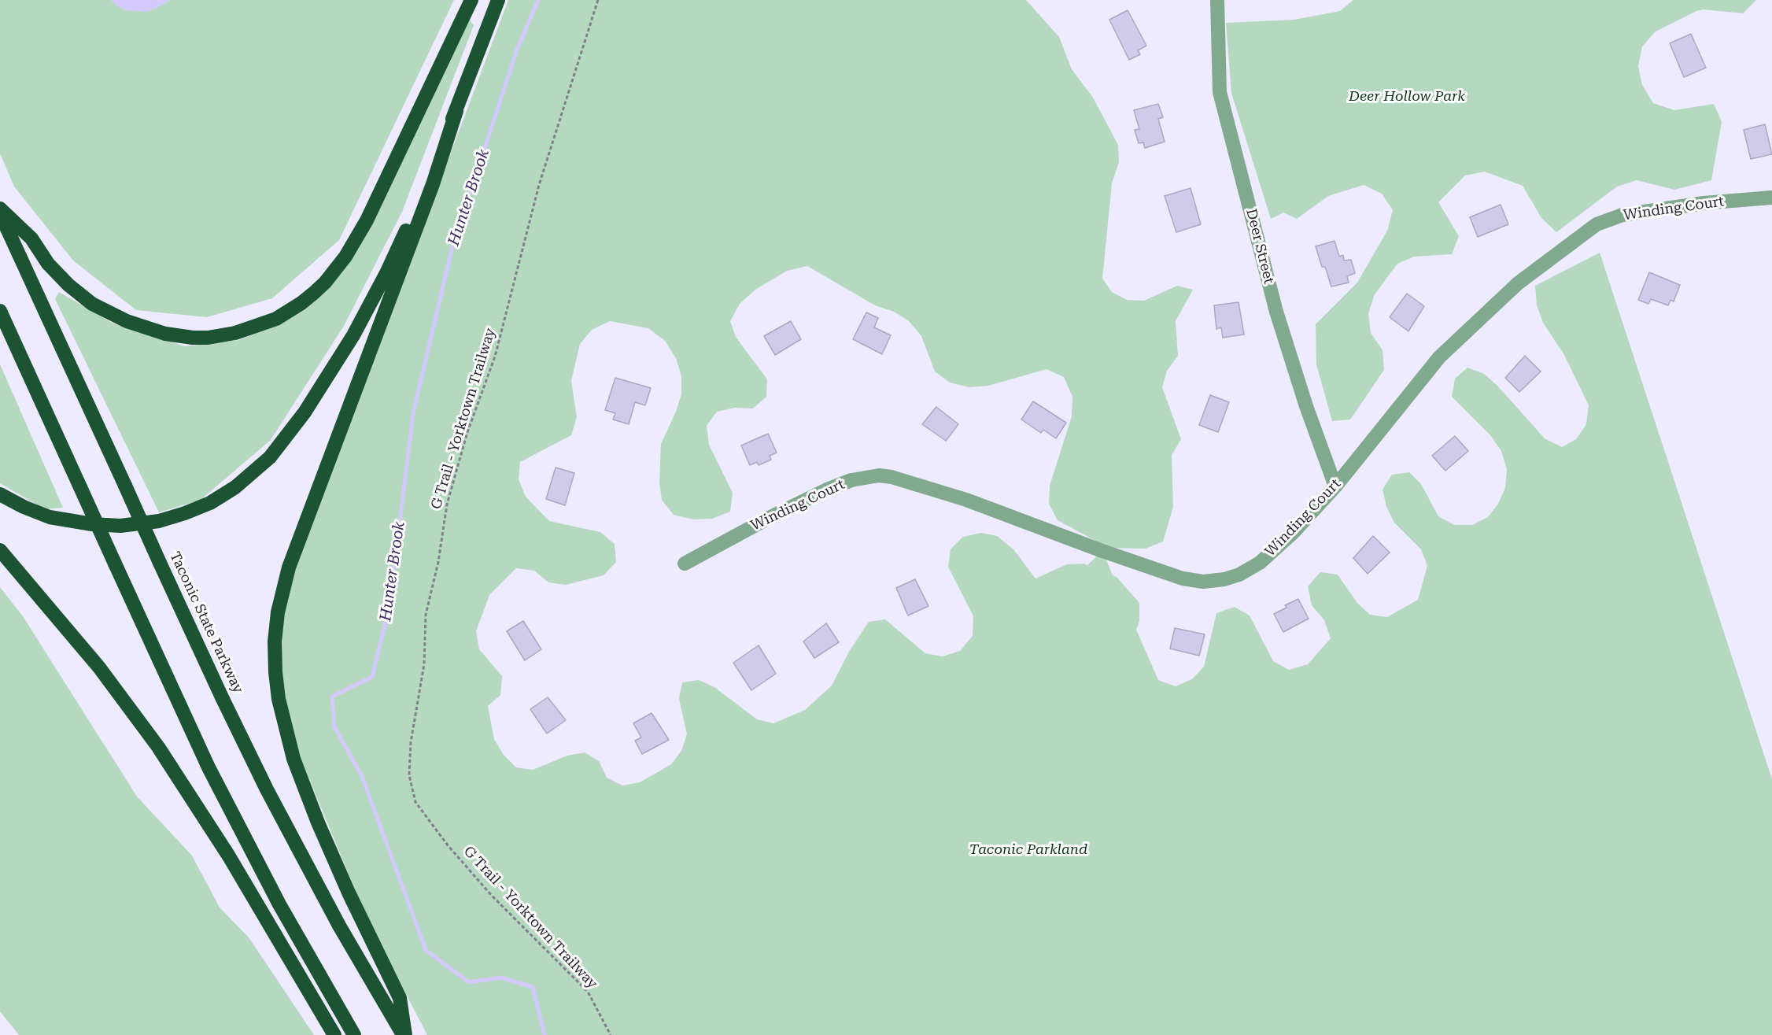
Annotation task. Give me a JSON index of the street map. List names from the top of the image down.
{
  "streets": {
    "highway": ["Taconic State Parkway"],
    "street": ["Winding Court", "Deer Street"],
    "path": ["G Trail - Yorktown Trailway"]
  },
  "crossings": [
    ["Winding Court", "Deer Street"]
  ],
  "water": ["Hunter Brook"],
  "parks": ["Deer Hollow Park", "Taconic Parkland"]
}
